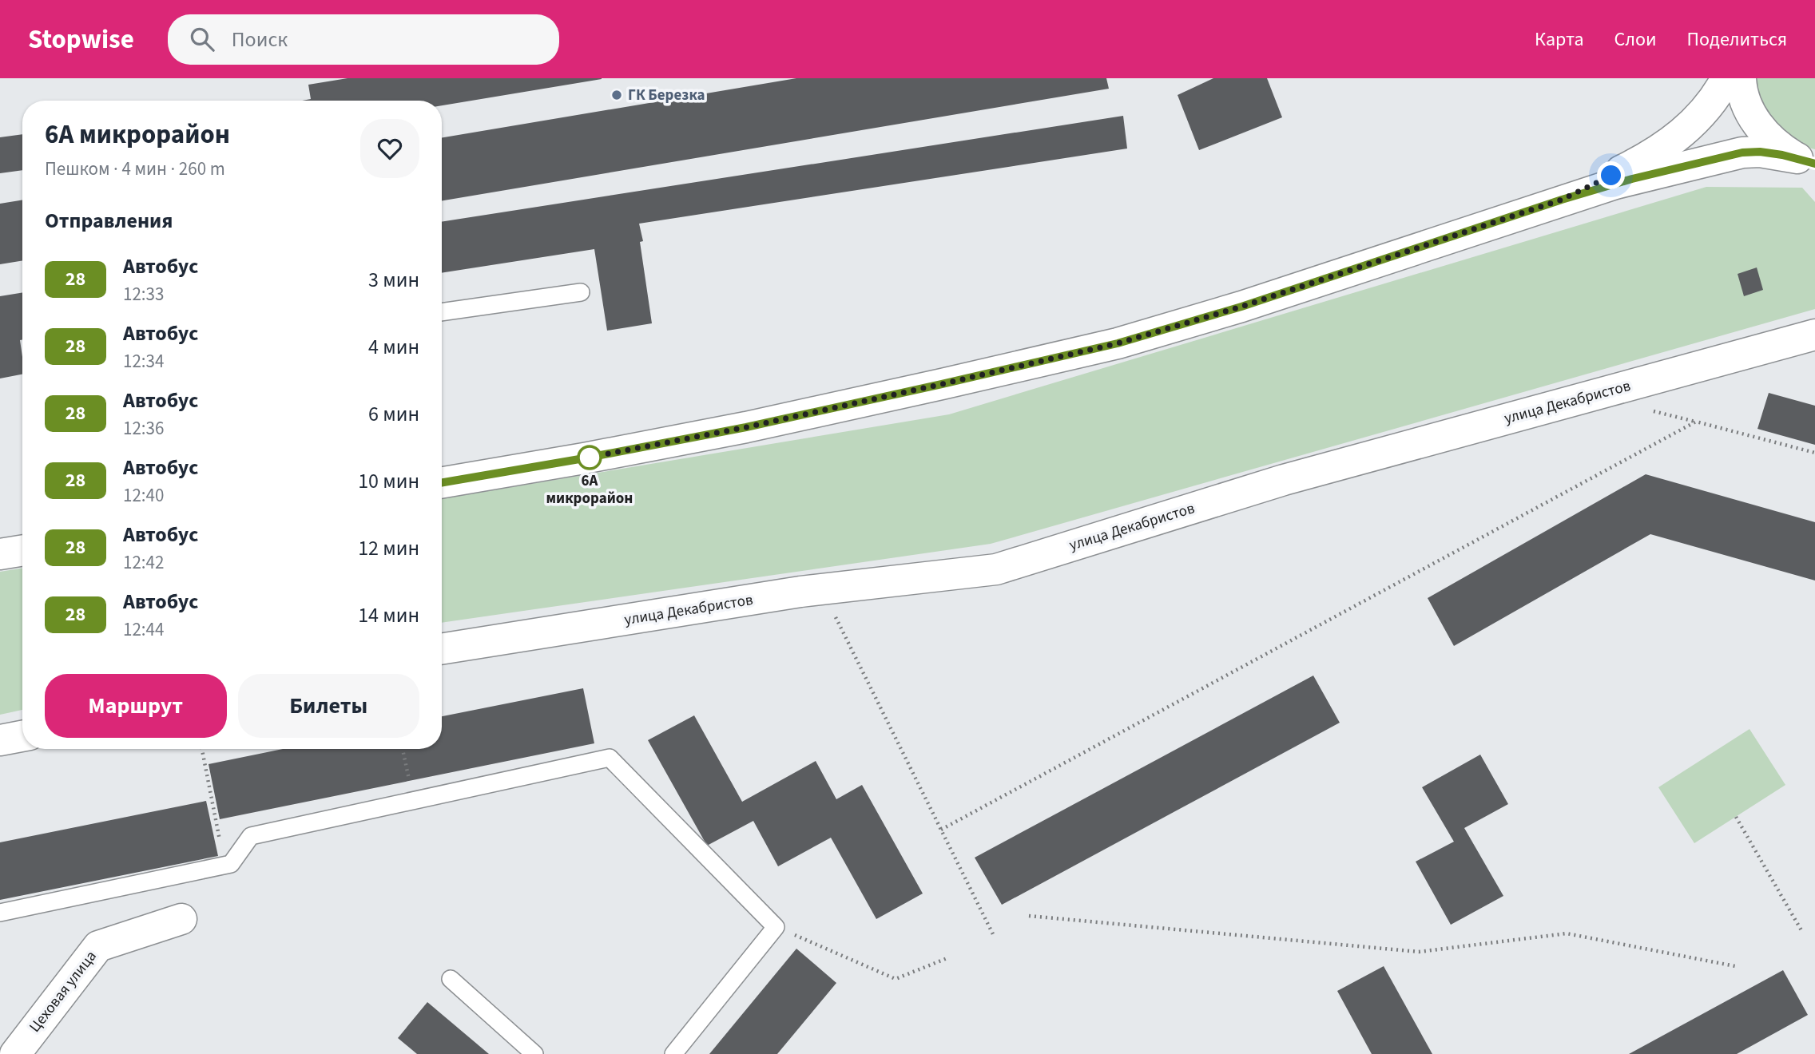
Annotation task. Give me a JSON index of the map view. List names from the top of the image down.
{
  "streets": {
    "street": ["улица Декабристов", "Цеховая улица"]
  },
  "places": ["ГК Березка", "6А микрорайон"],
  "lines": ["bus line 28"],
  "page": {
    "header": "Stopwise",
    "search": "Поиск",
    "nav": ["Карта", "Слои", "Поделиться"],
    "heading": [
      ["6А микрорайон", "Пешком · 4 мин · 260 m"],
      "Отправления"
    ],
    "list": [
      {
        "mark": "28",
        "name": "Автобус",
        "note": "12:33",
        "value": "3 мин"
      },
      {
        "mark": "28",
        "name": "Автобус",
        "note": "12:34",
        "value": "4 мин"
      },
      {
        "mark": "28",
        "name": "Автобус",
        "note": "12:36",
        "value": "6 мин"
      },
      {
        "mark": "28",
        "name": "Автобус",
        "note": "12:40",
        "value": "10 мин"
      },
      {
        "mark": "28",
        "name": "Автобус",
        "note": "12:42",
        "value": "12 мин"
      },
      {
        "mark": "28",
        "name": "Автобус",
        "note": "12:44",
        "value": "14 мин"
      }
    ],
    "buttons": ["Маршрут", "Билеты"]
  }
}
